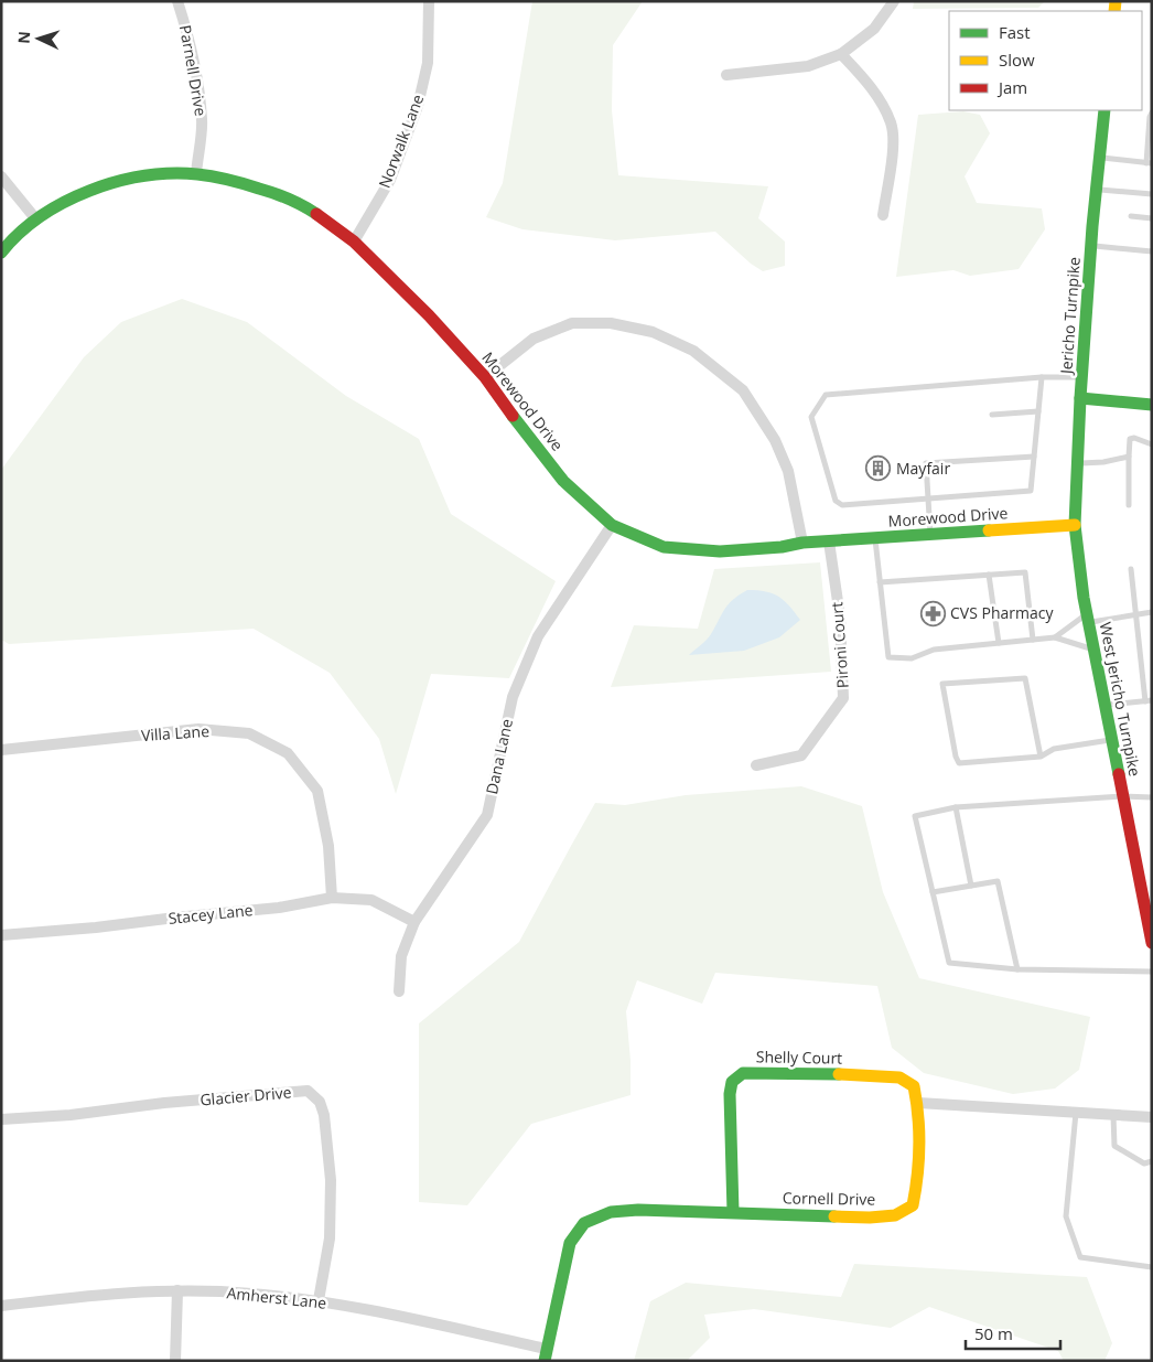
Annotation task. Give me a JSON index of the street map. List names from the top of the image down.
{
  "streets": {
    "street": [
      "Parnell Drive",
      "Norwalk Lane",
      "Jericho Turnpike",
      "Morewood Drive",
      "Pironi Court",
      "West Jericho Turnpike",
      "Villa Lane",
      "Dana Lane",
      "Stacey Lane",
      "Shelly Court",
      "Glacier Drive",
      "Cornell Drive",
      "Amherst Lane"
    ]
  },
  "crossings": [
    ["Parnell Drive", "Morewood Drive"],
    ["Norwalk Lane", "Morewood Drive"],
    ["Jericho Turnpike", "Morewood Drive"],
    ["Jericho Turnpike", "West Jericho Turnpike"],
    ["Morewood Drive", "Pironi Court"],
    ["Morewood Drive", "West Jericho Turnpike"],
    ["Morewood Drive", "Dana Lane"],
    ["Villa Lane", "Stacey Lane"],
    ["Dana Lane", "Stacey Lane"],
    ["Shelly Court", "Cornell Drive"],
    ["Glacier Drive", "Amherst Lane"],
    ["Cornell Drive", "Amherst Lane"]
  ],
  "places": {
    "building": ["Mayfair"],
    "pharmacy": ["CVS Pharmacy"]
  },
  "legend": ["Fast", "Slow", "Jam"],
  "scale_bar": "50 m",
  "north": "left"
}
